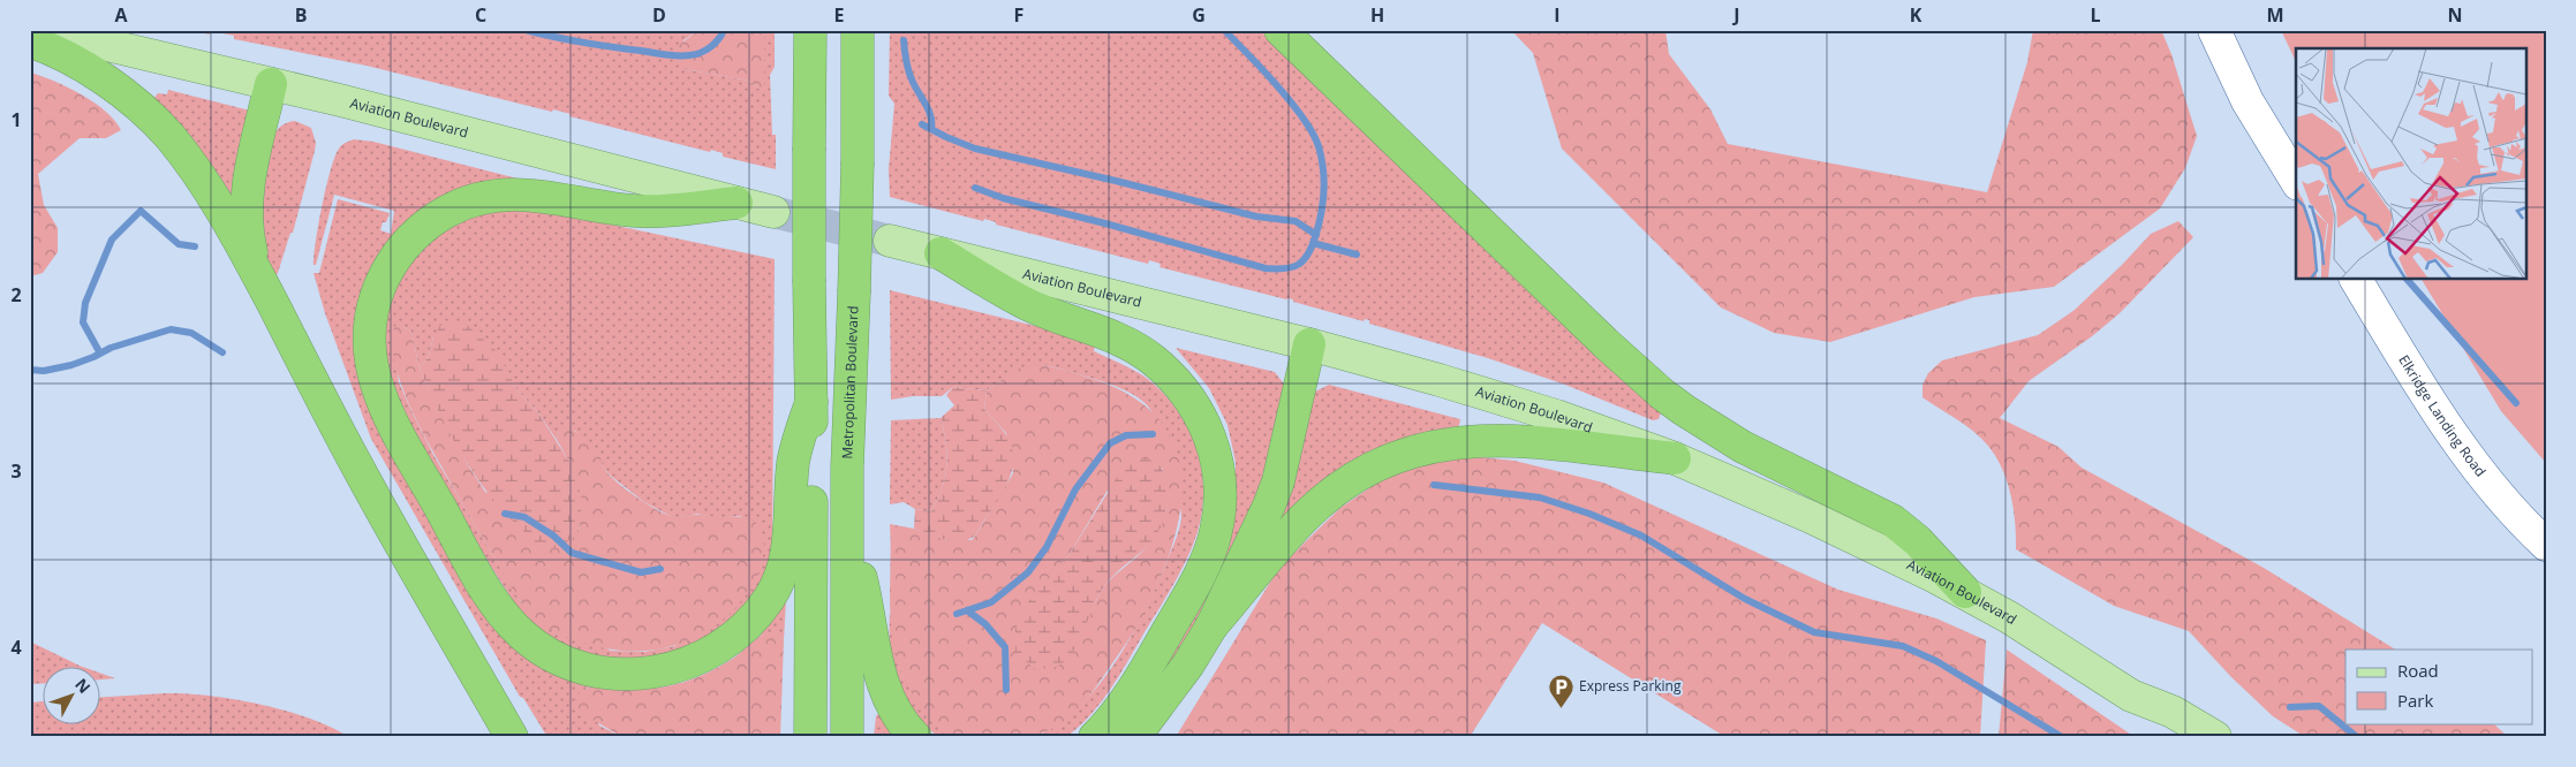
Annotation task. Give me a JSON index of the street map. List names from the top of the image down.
{
  "streets": {
    "highway": ["Metropolitan Boulevard"],
    "main road": ["Aviation Boulevard", "Elkridge Landing Road"]
  },
  "places": {
    "parking": ["Express Parking"]
  },
  "legend": ["Road", "Park"],
  "north": "top right",
  "grid": {
    "columns": [
      "A",
      "B",
      "C",
      "D",
      "E",
      "F",
      "G",
      "H",
      "I",
      "J",
      "K",
      "L",
      "M",
      "N"
    ],
    "rows": [
      "1",
      "2",
      "3",
      "4"
    ]
  }
}
